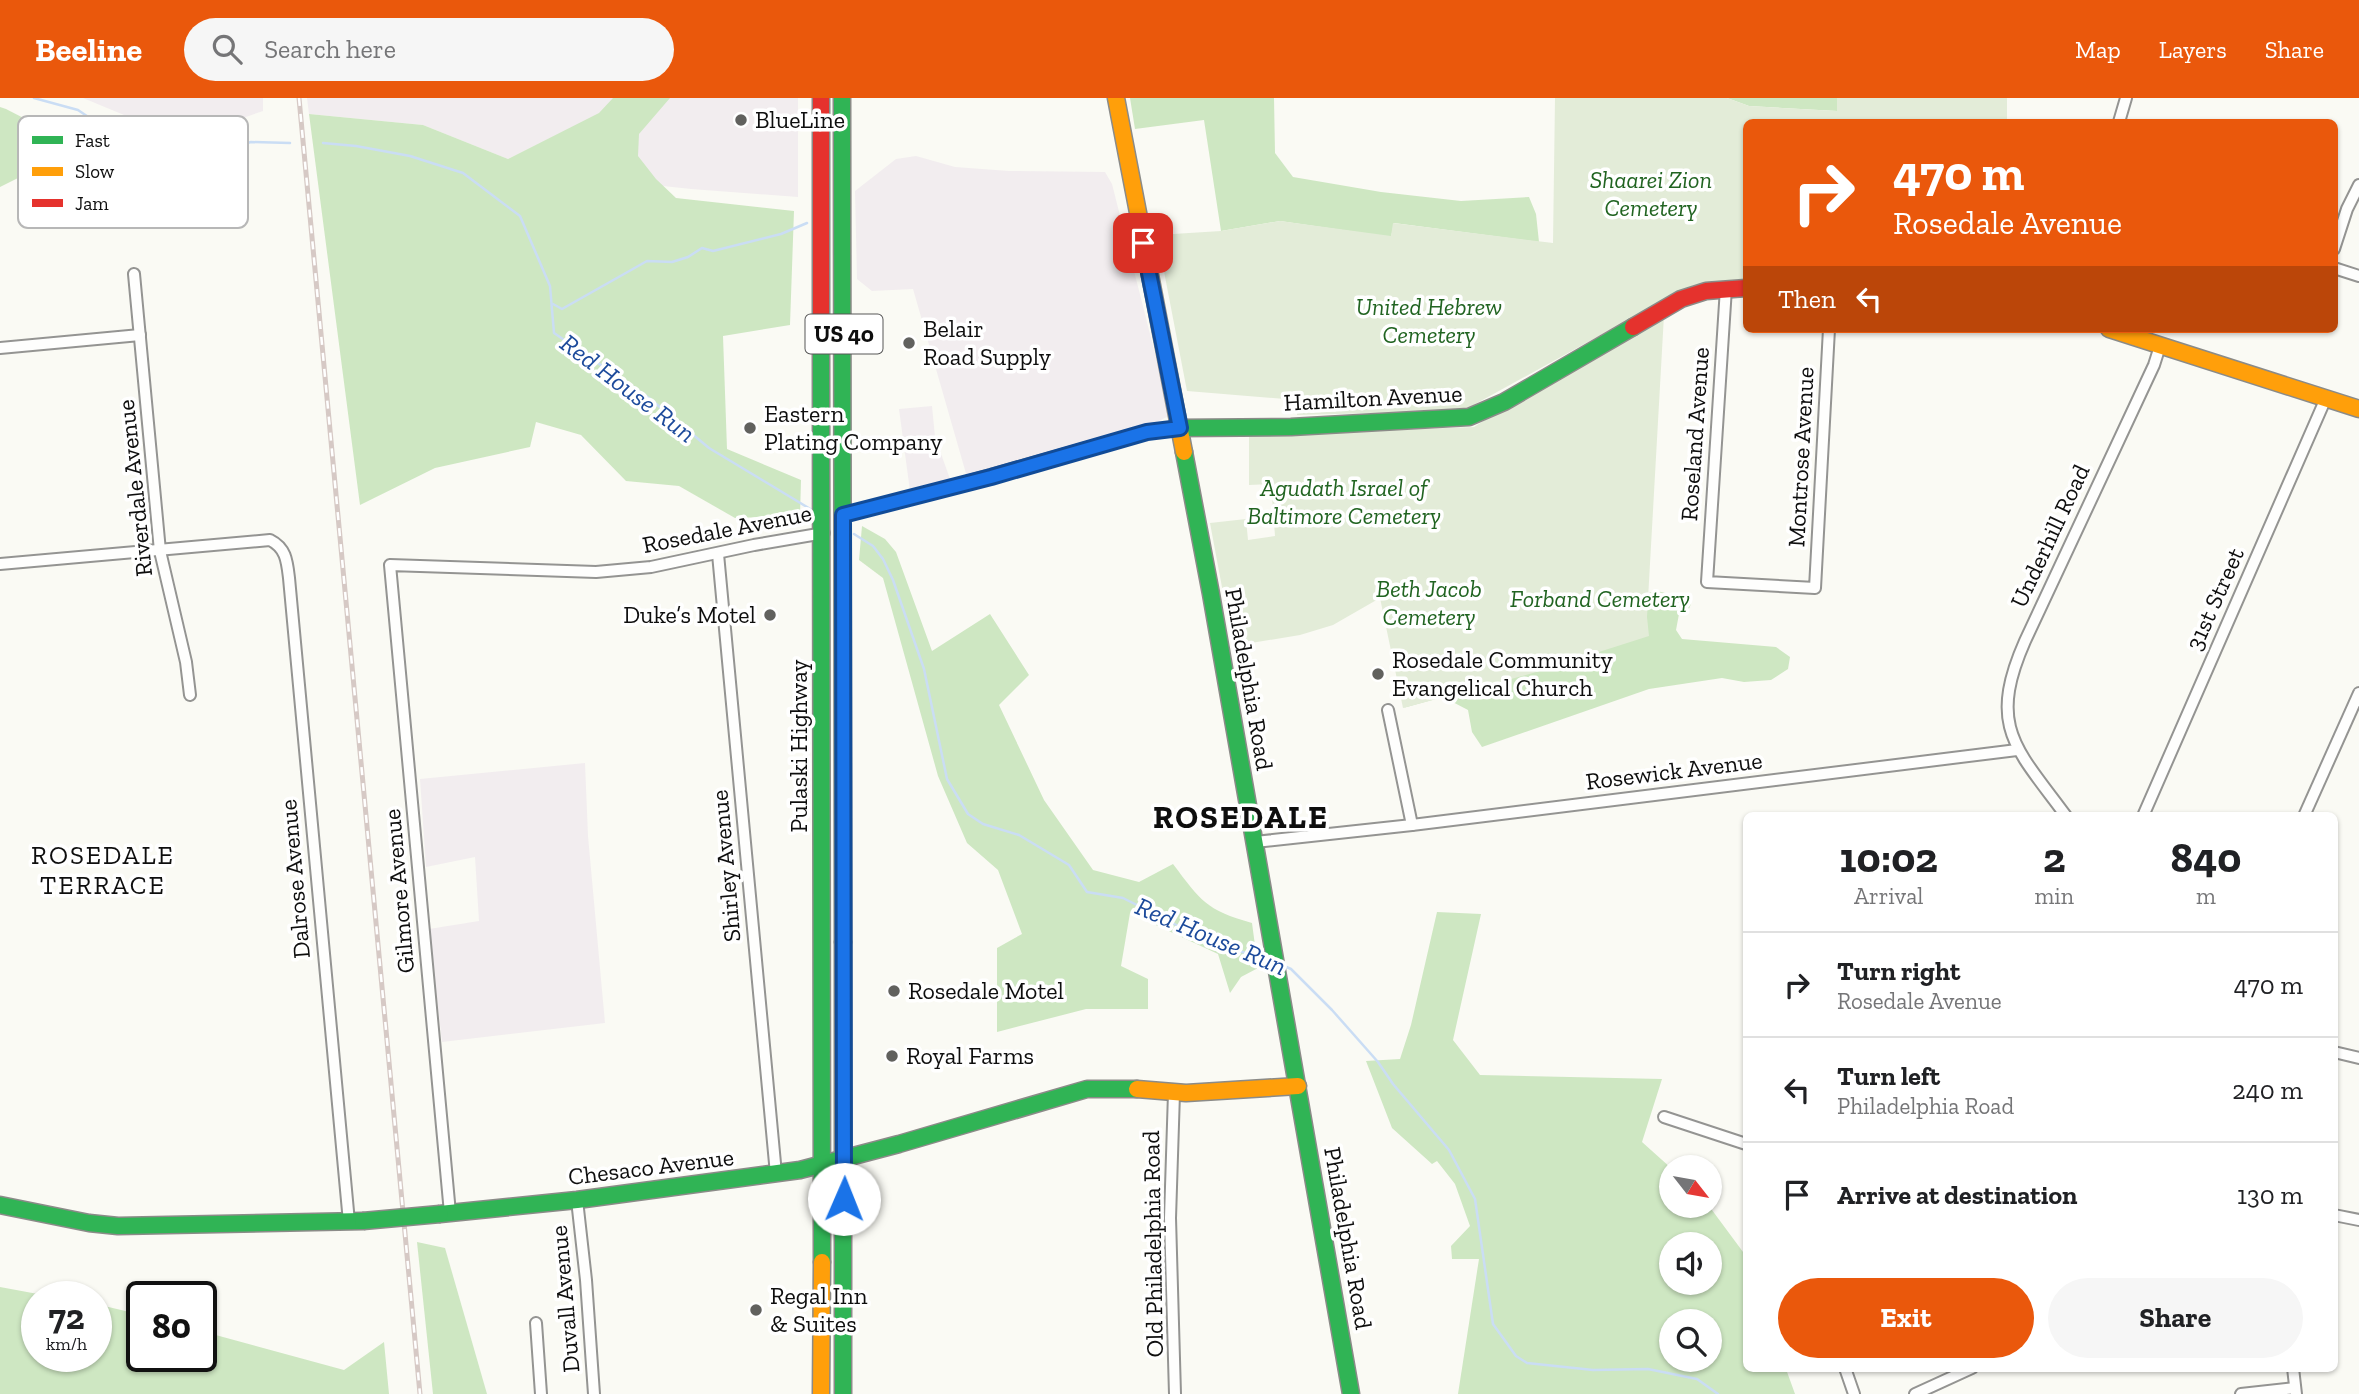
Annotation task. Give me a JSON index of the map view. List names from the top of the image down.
{
  "streets": {
    "main road": [
      "US 40",
      "Hamilton Avenue",
      "Philadelphia Road",
      "Pulaski Highway",
      "Chesaco Avenue"
    ],
    "street": [
      "Roseland Avenue",
      "Montrose Avenue",
      "Riverdale Avenue",
      "Rosedale Avenue",
      "Underhill Road",
      "31st Street",
      "Rosewick Avenue",
      "Shirley Avenue",
      "Dalrose Avenue",
      "Gilmore Avenue",
      "Old Philadelphia Road",
      "Duvall Avenue"
    ]
  },
  "crossings": [
    ["Hamilton Avenue", "Roseland Avenue"],
    ["Hamilton Avenue", "Rosedale Avenue"],
    ["Hamilton Avenue", "Philadelphia Road"],
    ["Roseland Avenue", "Montrose Avenue"],
    ["Riverdale Avenue", "Dalrose Avenue"],
    ["Rosedale Avenue", "Philadelphia Road"],
    ["Rosedale Avenue", "Pulaski Highway"],
    ["Rosedale Avenue", "Shirley Avenue"],
    ["Rosedale Avenue", "Gilmore Avenue"],
    ["Underhill Road", "Rosewick Avenue"],
    ["Philadelphia Road", "Rosewick Avenue"],
    ["Philadelphia Road", "Chesaco Avenue"],
    ["Pulaski Highway", "Chesaco Avenue"],
    ["Shirley Avenue", "Chesaco Avenue"],
    ["Dalrose Avenue", "Chesaco Avenue"],
    ["Gilmore Avenue", "Chesaco Avenue"],
    ["Chesaco Avenue", "Old Philadelphia Road"],
    ["Chesaco Avenue", "Duvall Avenue"]
  ],
  "districts": ["ROSEDALE", "ROSEDALE TERRACE"],
  "water": ["Red House Run"],
  "parks": [
    "Shaarei Zion Cemetery",
    "United Hebrew Cemetery",
    "Agudath Israel of Baltimore Cemetery",
    "Beth Jacob Cemetery",
    "Forband Cemetery"
  ],
  "places": [
    "BlueLine",
    "Belair Road Supply",
    "Eastern Plating Company",
    "Duke’s Motel",
    "Rosedale Community Evangelical Church",
    "Rosedale Motel",
    "Royal Farms",
    "Regal Inn & Suites"
  ],
  "legend": ["Fast", "Slow", "Jam"],
  "north": "bottom right",
  "page": {
    "header": "Beeline",
    "search": "Search here",
    "nav": ["Map", "Layers", "Share"],
    "turn": ["470 m", "Rosedale Avenue"],
    "then": "Then",
    "eta": [
      "10:02",
      "Arrival",
      "2",
      "min",
      "840",
      "m"
    ],
    "list": [
      {
        "name": "Turn right",
        "note": "Rosedale Avenue",
        "value": "470 m"
      },
      {
        "name": "Turn left",
        "note": "Philadelphia Road",
        "value": "240 m"
      },
      {
        "name": "Arrive at destination",
        "value": "130 m"
      }
    ],
    "buttons": ["Exit", "Share"],
    "speed": "72 km/h",
    "limit": "80"
  }
}
